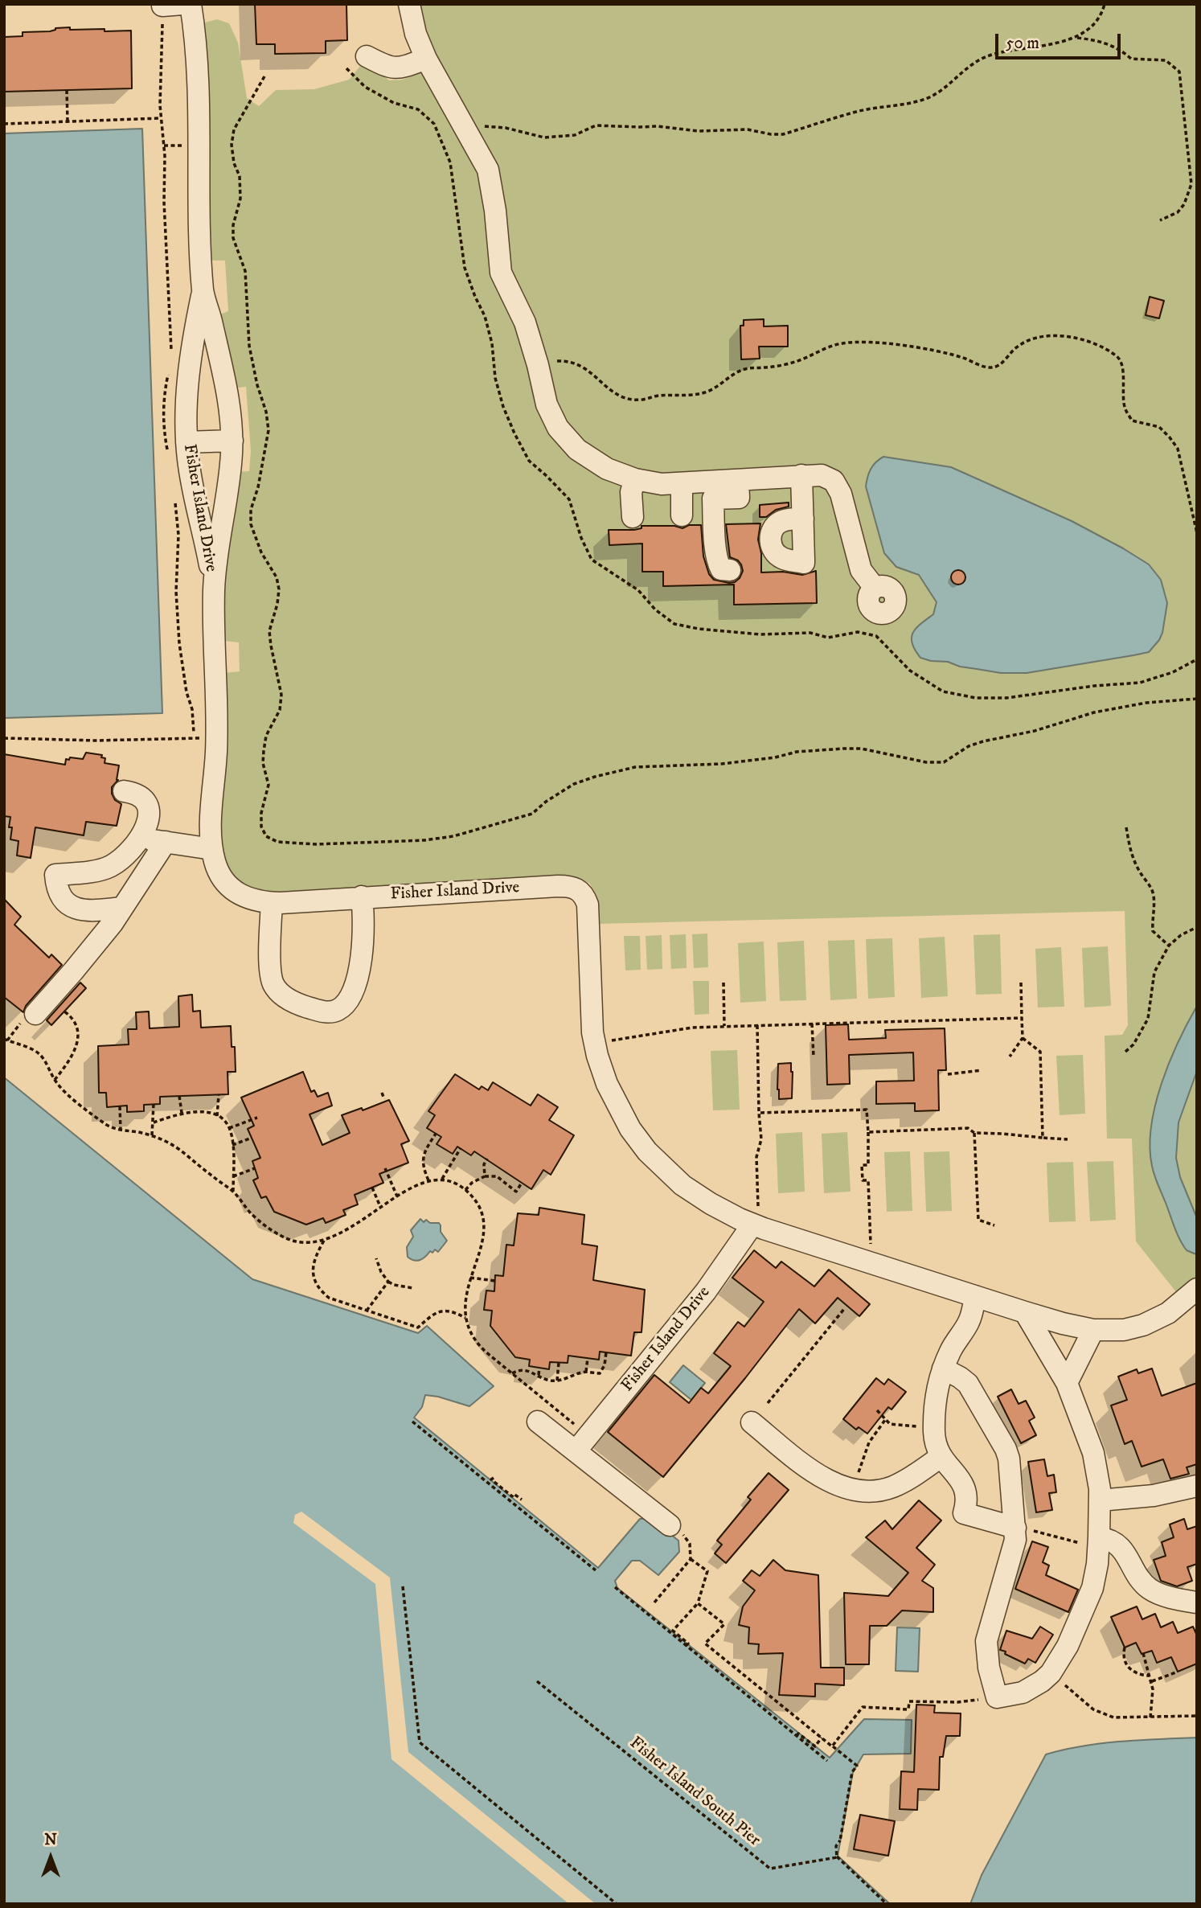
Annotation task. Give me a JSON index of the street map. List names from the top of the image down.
{
  "streets": {
    "street": ["Fisher Island Drive"],
    "path": ["Fisher Island South Pier"]
  },
  "scale_bar": "50 m",
  "north": "top"
}
